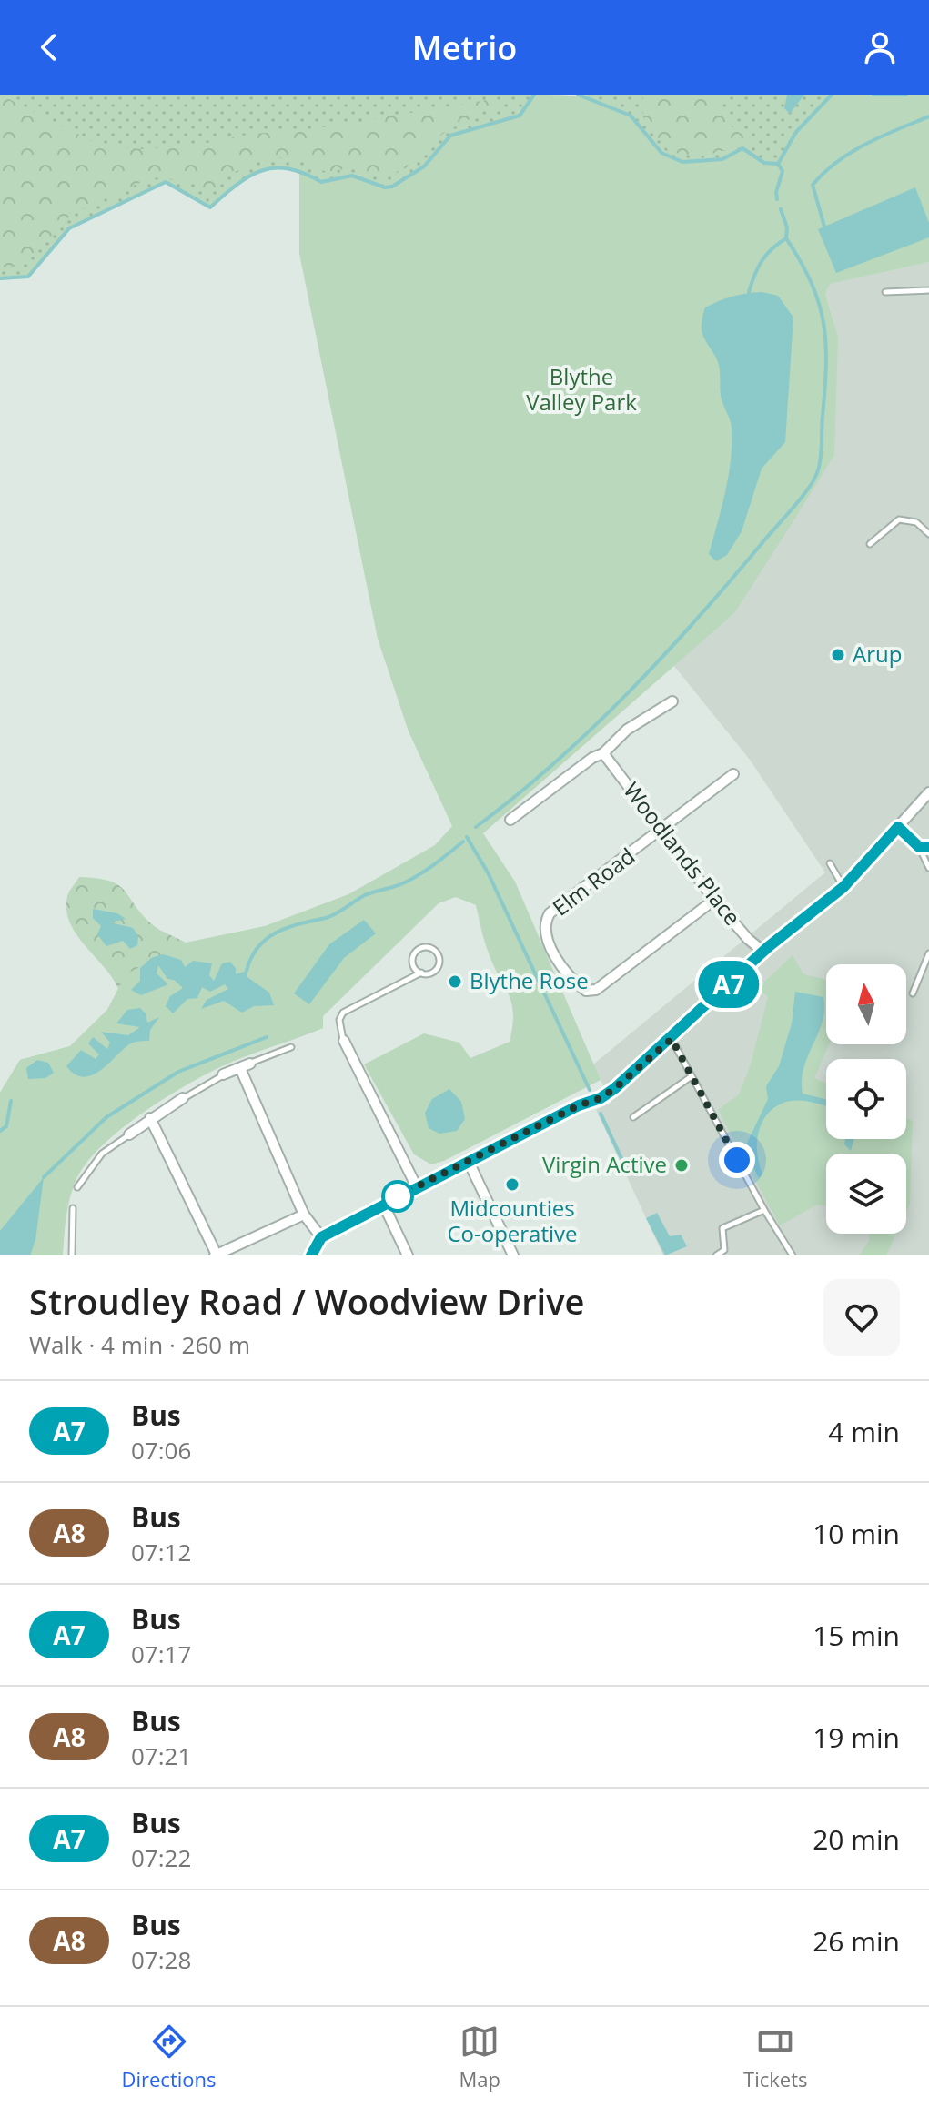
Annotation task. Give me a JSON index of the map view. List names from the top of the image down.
{
  "streets": {
    "street": ["Woodlands Place", "Elm Road"]
  },
  "crossings": [
    ["Woodlands Place", "Elm Road"]
  ],
  "parks": ["Blythe Valley Park"],
  "places": [
    "Arup",
    "Blythe Rose",
    "Virgin Active",
    "Midcounties Co-operative"
  ],
  "lines": ["bus line A7"],
  "north": "top",
  "page": {
    "header": "Metrio",
    "on_map": "A7",
    "heading": ["Stroudley Road / Woodview Drive", "Walk · 4 min · 260 m"],
    "list": [
      {
        "mark": "A7",
        "name": "Bus",
        "note": "07:06",
        "value": "4 min"
      },
      {
        "mark": "A8",
        "name": "Bus",
        "note": "07:12",
        "value": "10 min"
      },
      {
        "mark": "A7",
        "name": "Bus",
        "note": "07:17",
        "value": "15 min"
      },
      {
        "mark": "A8",
        "name": "Bus",
        "note": "07:21",
        "value": "19 min"
      },
      {
        "mark": "A7",
        "name": "Bus",
        "note": "07:22",
        "value": "20 min"
      },
      {
        "mark": "A8",
        "name": "Bus",
        "note": "07:28",
        "value": "26 min"
      }
    ],
    "tabs": ["Directions", "Map", "Tickets"]
  }
}
